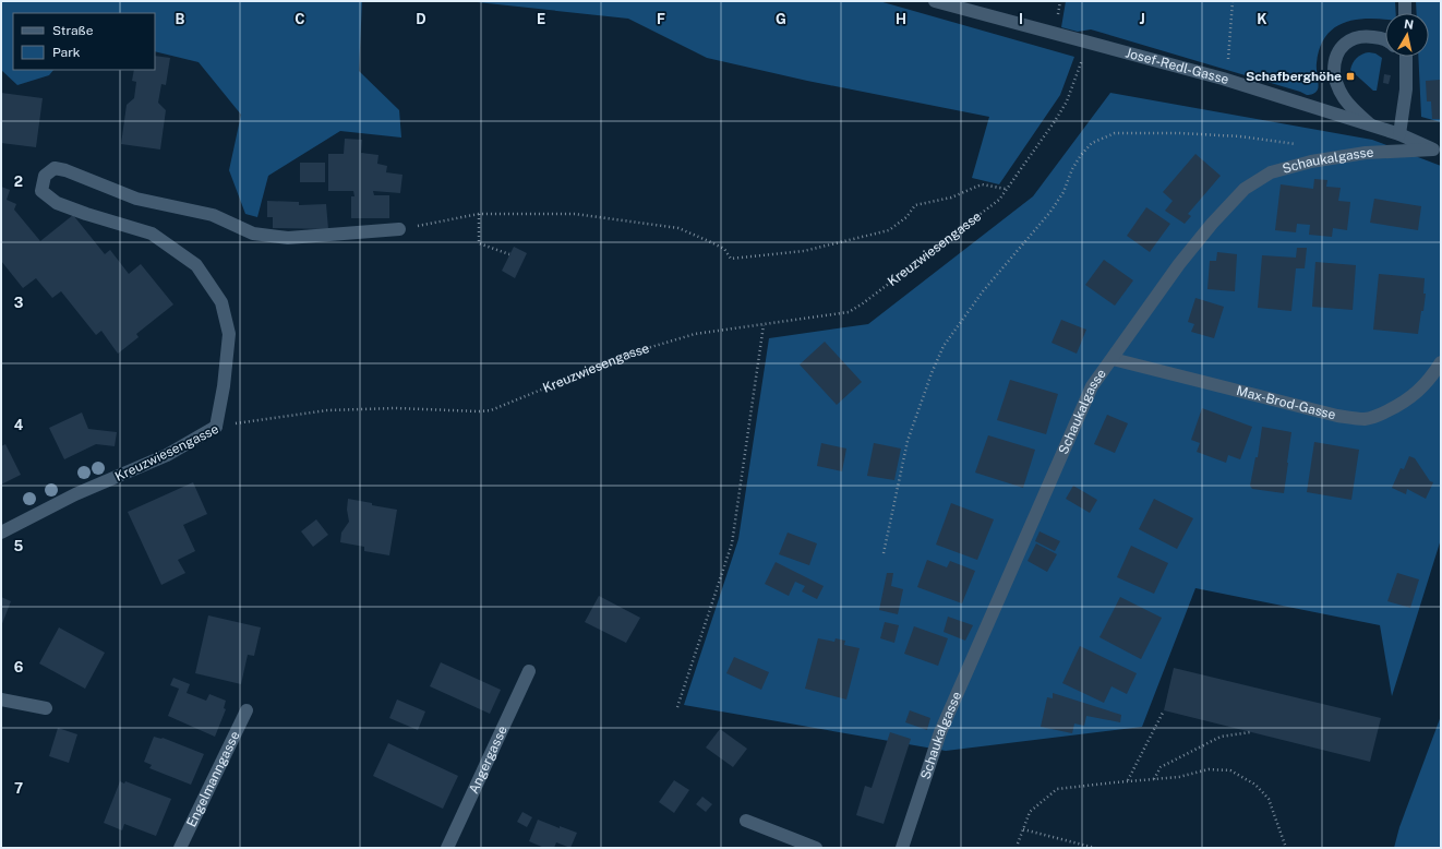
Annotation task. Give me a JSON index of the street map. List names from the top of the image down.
{
  "streets": {
    "street": [
      "Josef-Redl-Gasse",
      "Schaukalgasse",
      "Kreuzwiesengasse",
      "Max-Brod-Gasse",
      "Angergasse",
      "Engelmanngasse"
    ]
  },
  "crossings": [
    ["Josef-Redl-Gasse", "Schaukalgasse"],
    ["Josef-Redl-Gasse", "Kreuzwiesengasse"],
    ["Schaukalgasse", "Max-Brod-Gasse"]
  ],
  "places": {
    "transit": ["Schafberghöhe"]
  },
  "legend": ["Straße", "Park"],
  "north": "top",
  "grid": {
    "columns": [
      "B",
      "C",
      "D",
      "E",
      "F",
      "G",
      "H",
      "I",
      "J",
      "K"
    ],
    "rows": [
      "2",
      "3",
      "4",
      "5",
      "6",
      "7"
    ]
  }
}
